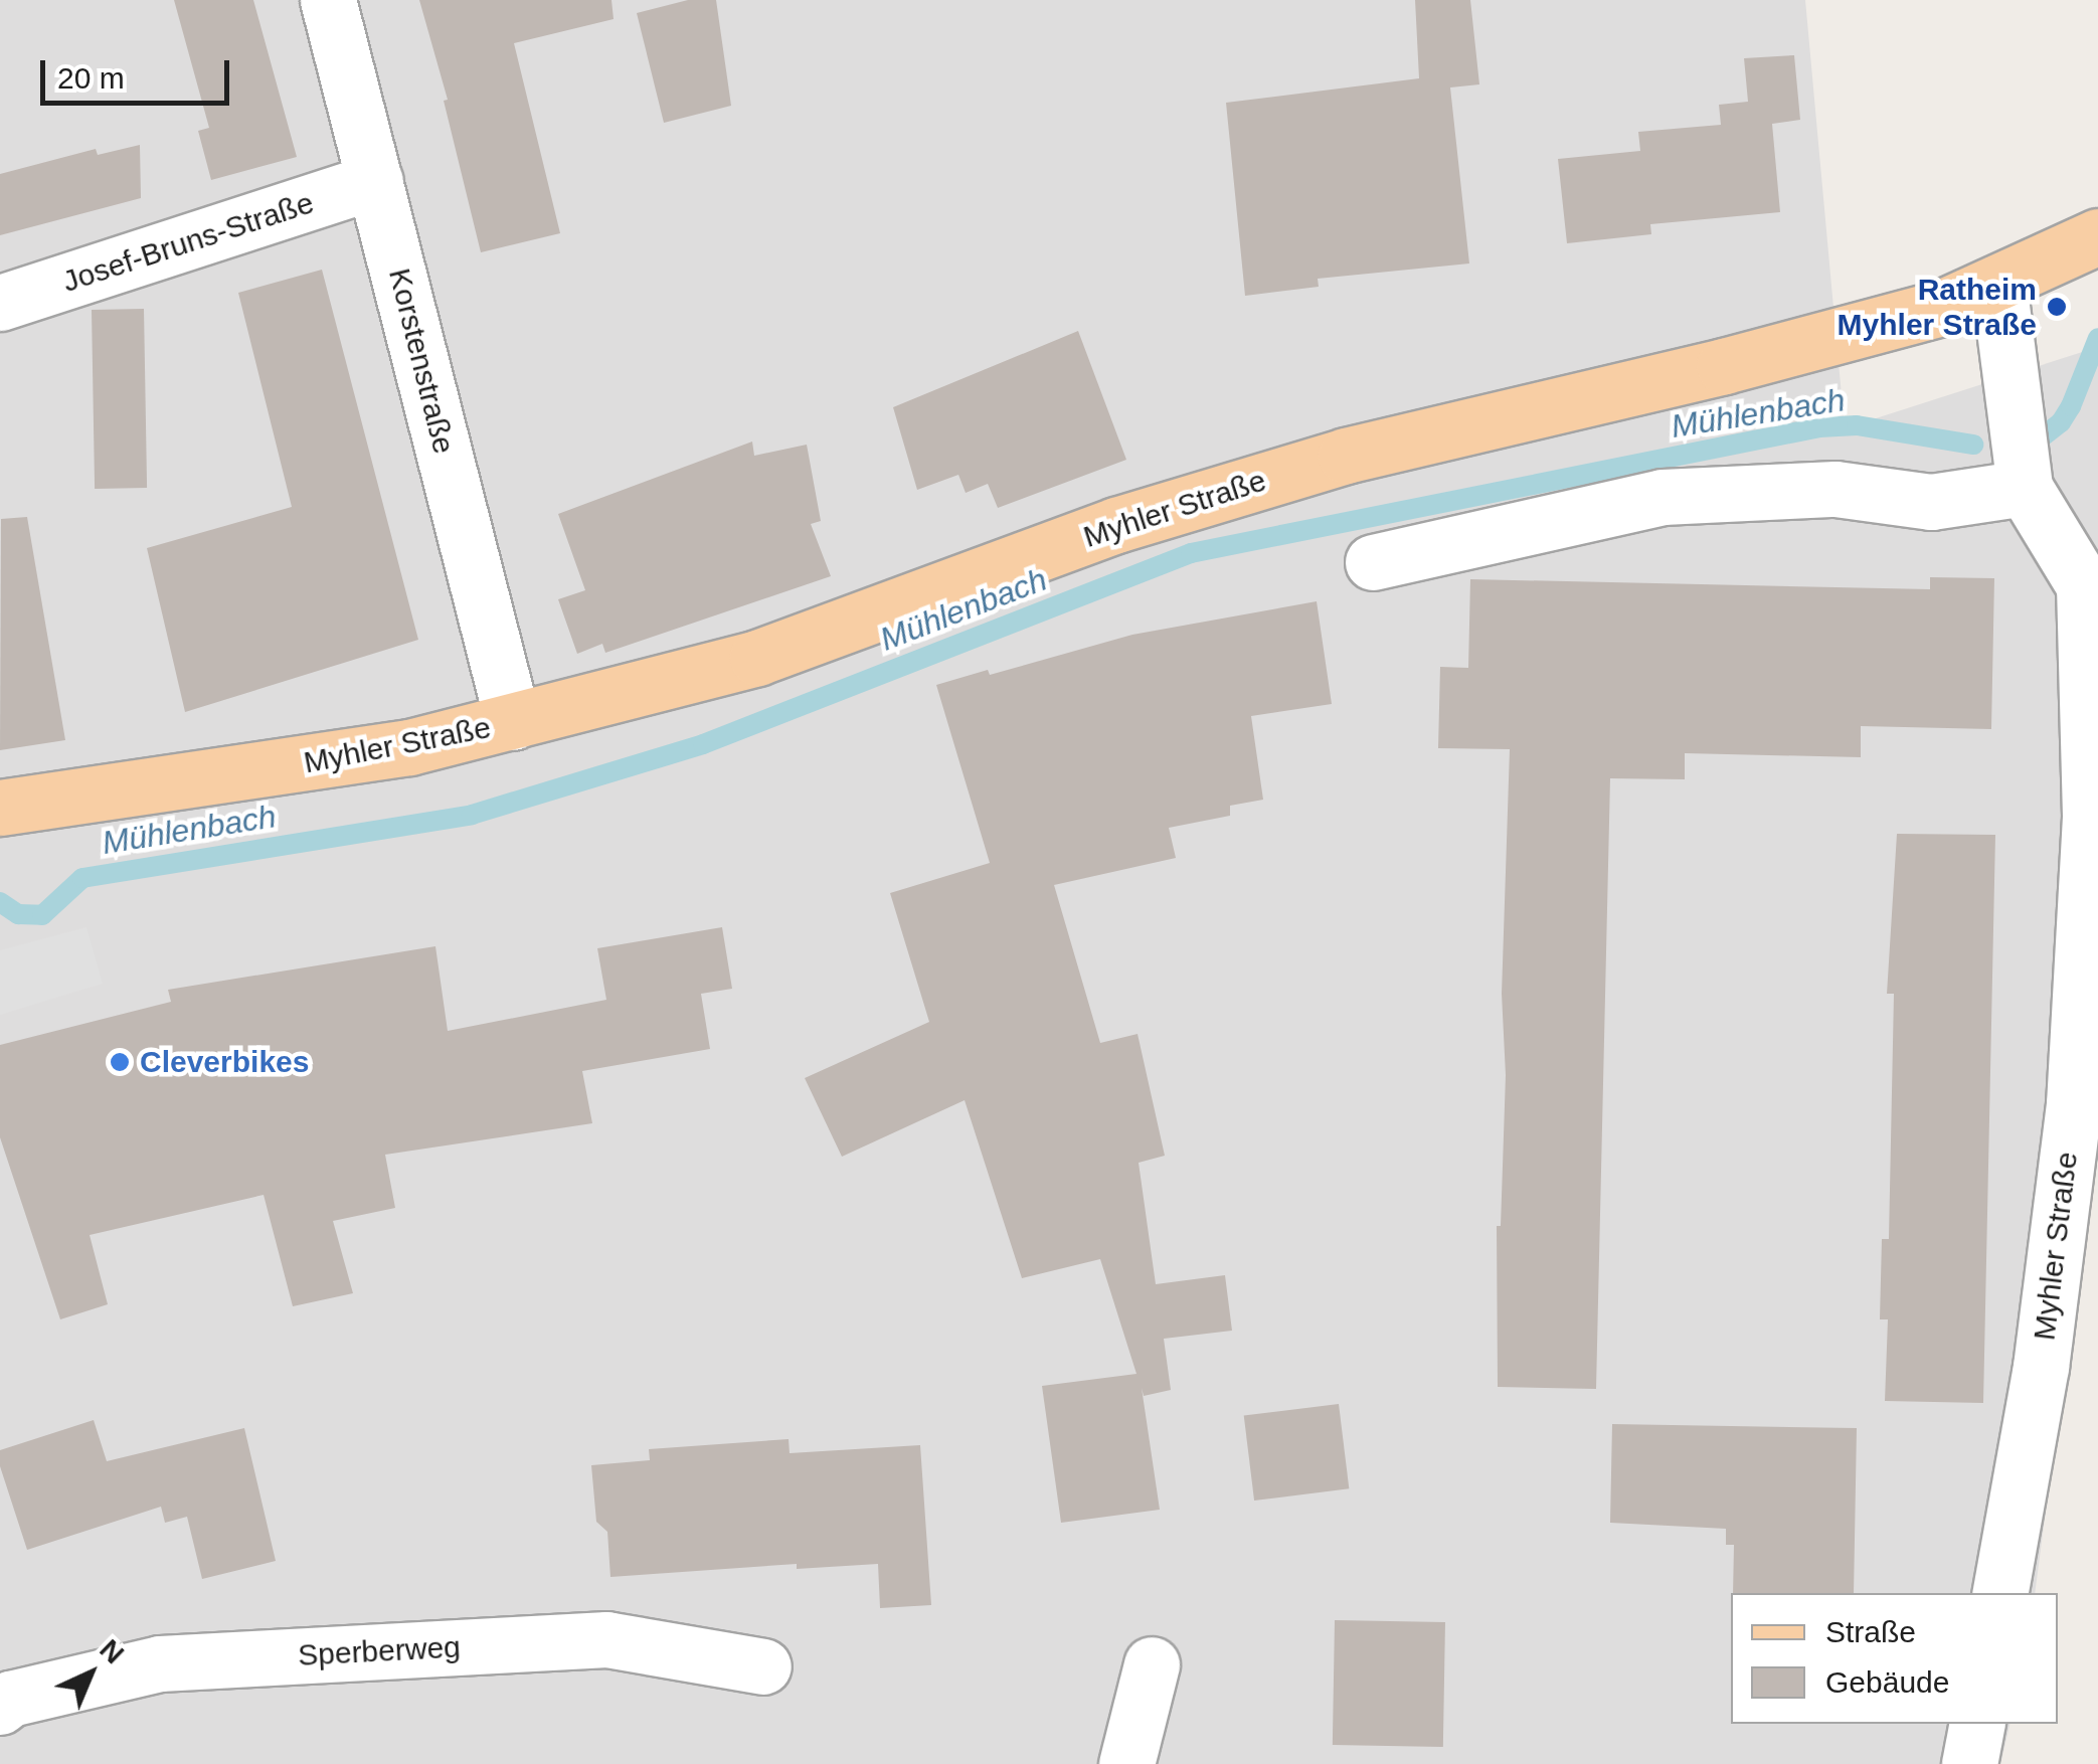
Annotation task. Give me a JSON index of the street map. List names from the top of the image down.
{
  "streets": {
    "main road": ["Myhler Straße"],
    "street": ["Josef-Bruns-Straße", "Korstenstraße", "Sperberweg"]
  },
  "crossings": [
    ["Josef-Bruns-Straße", "Korstenstraße"],
    ["Korstenstraße", "Myhler Straße"]
  ],
  "water": ["Mühlenbach"],
  "places": ["Ratheim Myhler Straße", "Cleverbikes"],
  "legend": ["Straße", "Gebäude"],
  "scale_bar": "20 m",
  "north": "top right"
}
